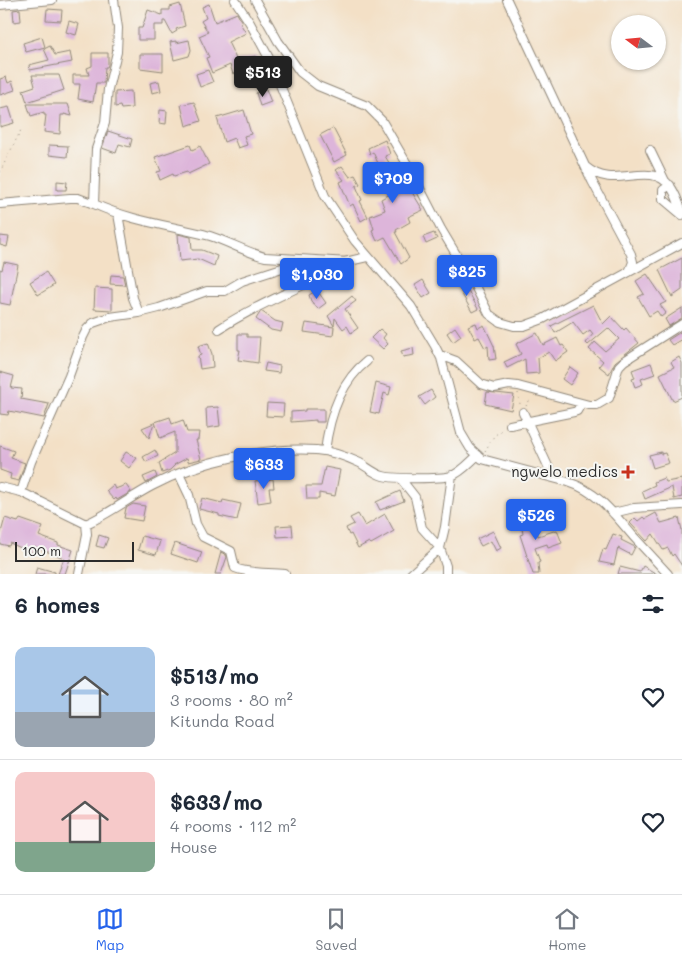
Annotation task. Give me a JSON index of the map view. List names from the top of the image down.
{
  "places": {
    "health": ["ngwelo medics"]
  },
  "scale_bar": "100 m",
  "north": "left",
  "page": {
    "price": [
      "$513",
      "$709",
      "$825",
      "$1,030",
      "$633",
      "$526"
    ],
    "scale": "100 m",
    "heading": "6 homes",
    "list": [
      {
        "name": "$513/mo",
        "note": "3 rooms · 80 m² · Kitunda Road"
      },
      {
        "name": "$633/mo",
        "note": "4 rooms · 112 m² · House"
      }
    ],
    "tabs": ["Map", "Saved", "Home"]
  }
}
